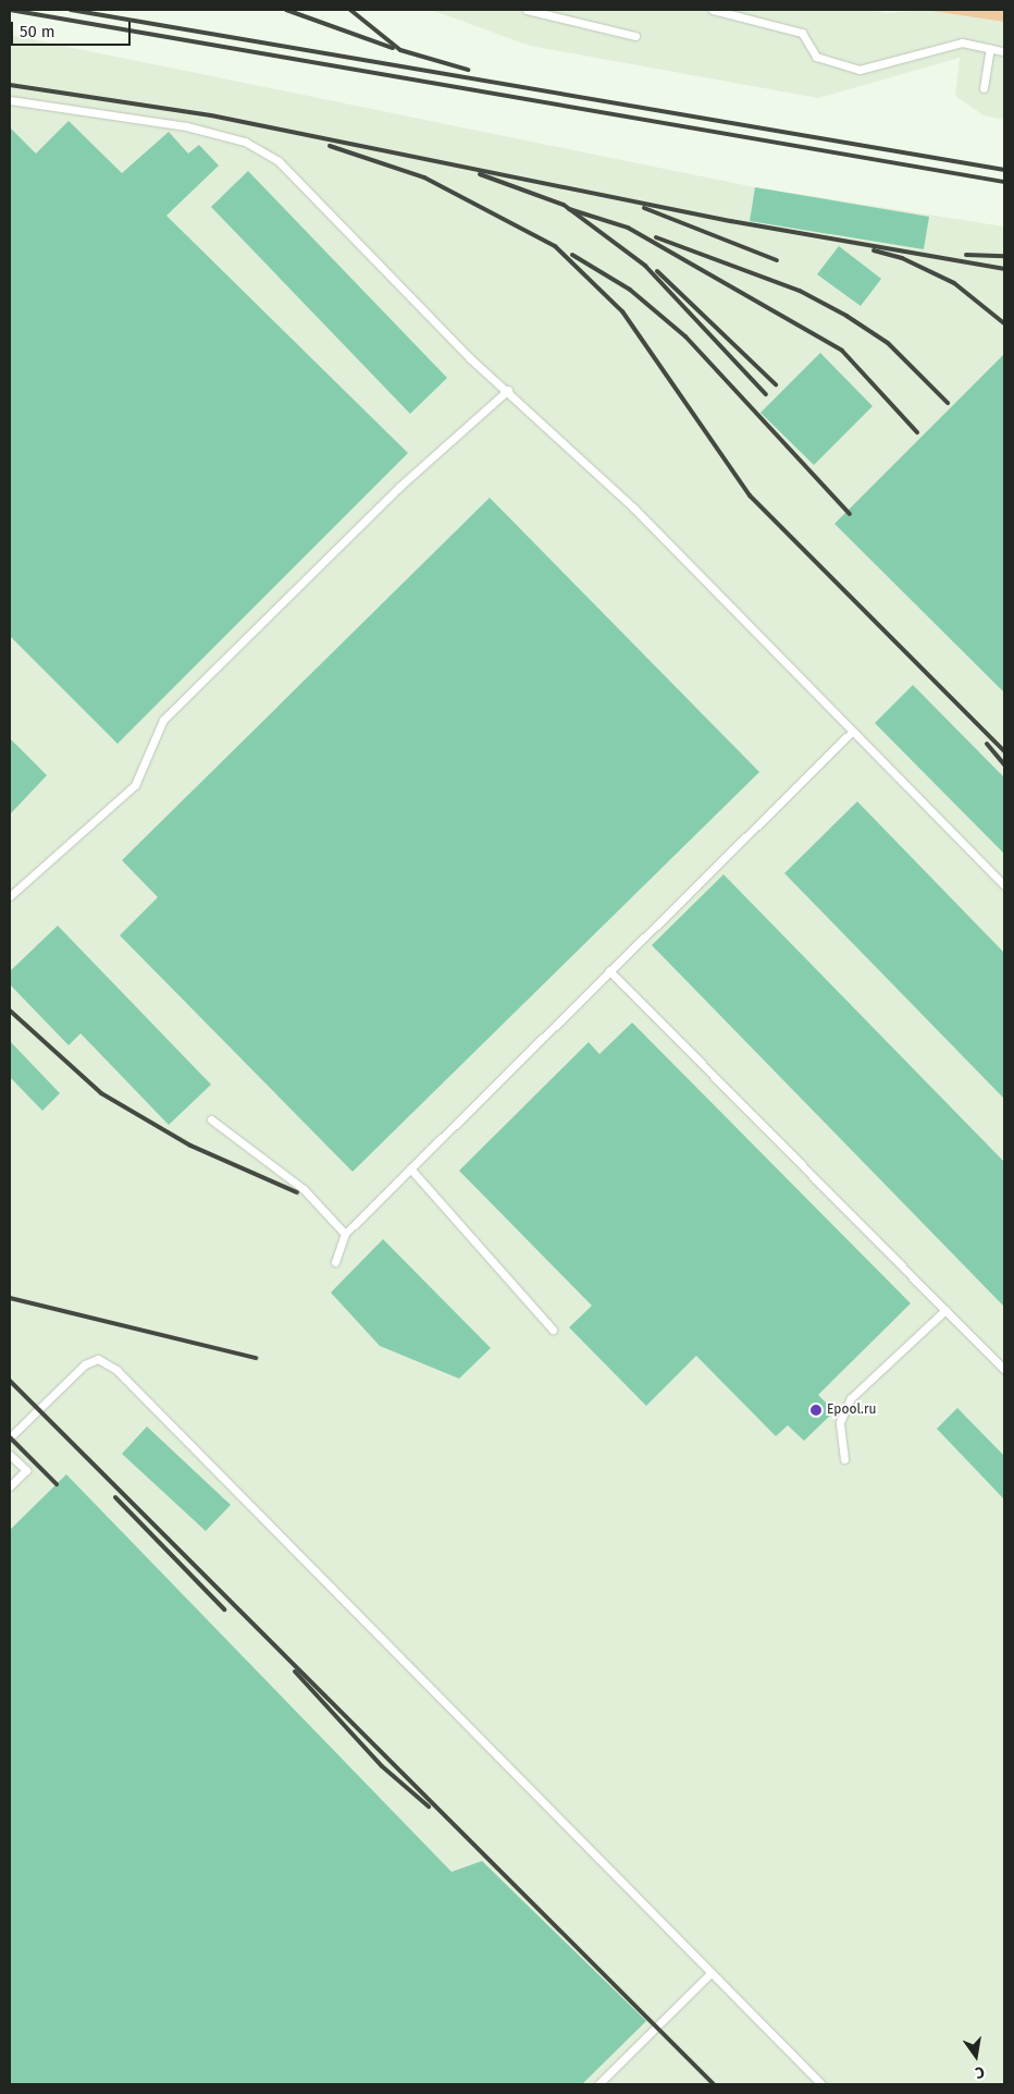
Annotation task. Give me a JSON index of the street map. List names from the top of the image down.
{
  "places": ["Epool.ru"],
  "scale_bar": "50 m",
  "north": "bottom"
}
